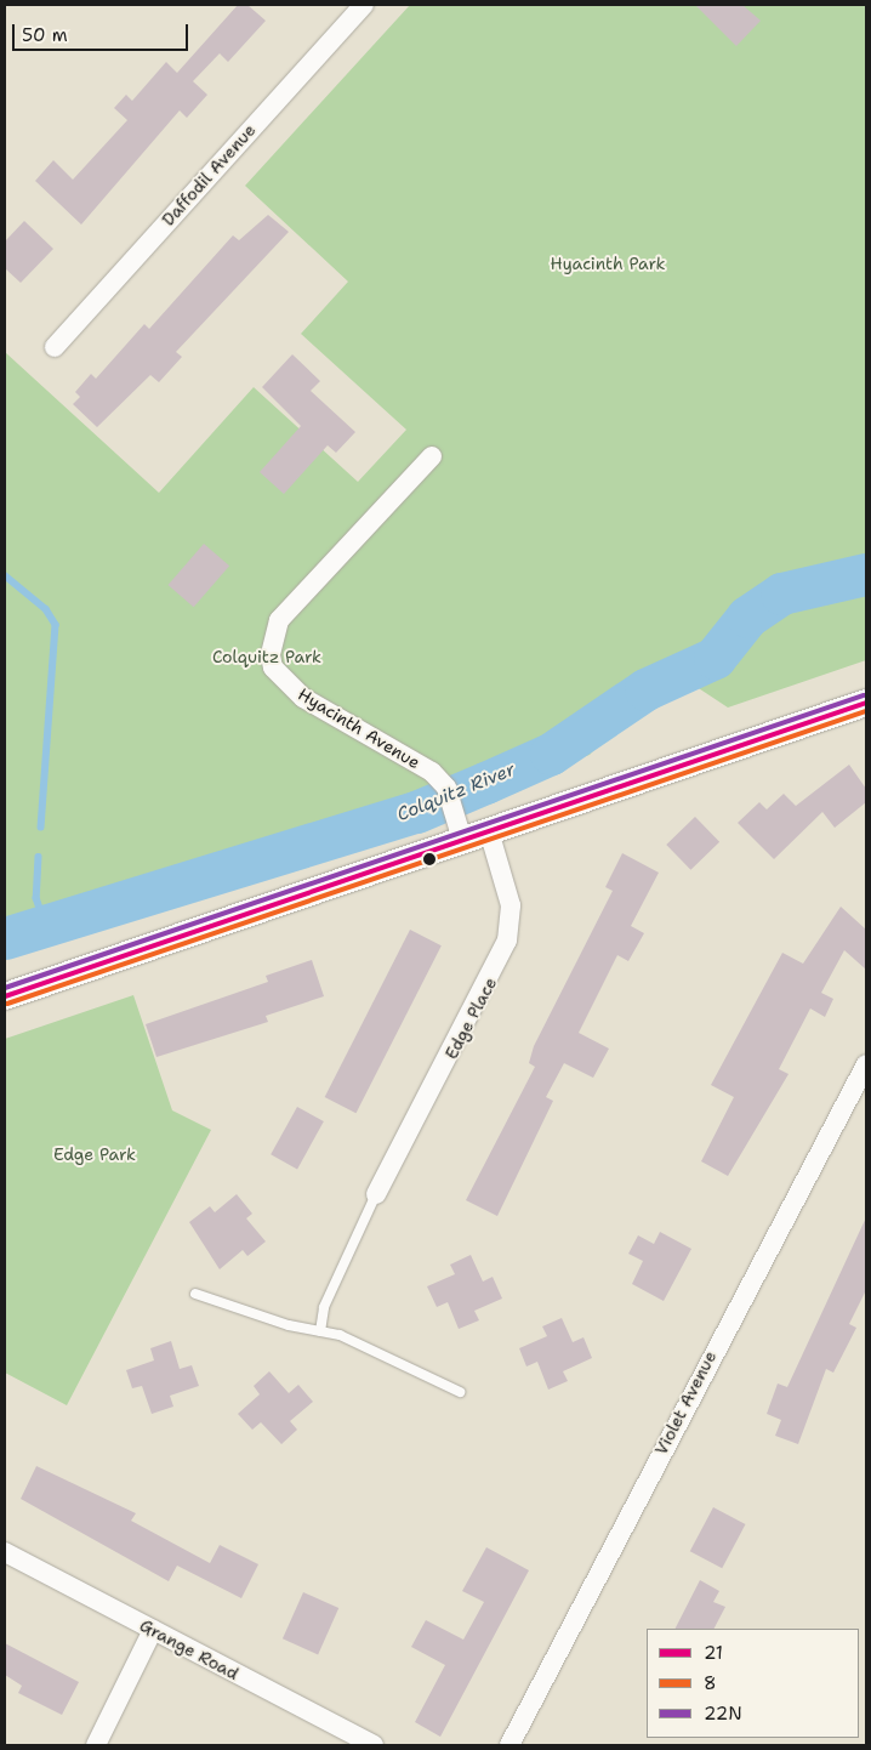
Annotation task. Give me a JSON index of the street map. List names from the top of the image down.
{
  "streets": {
    "street": [
      "Daffodil Avenue",
      "Hyacinth Avenue",
      "Edge Place",
      "Violet Avenue",
      "Grange Road"
    ]
  },
  "water": ["Colquitz River"],
  "parks": ["Hyacinth Park", "Colquitz Park", "Edge Park"],
  "lines": ["transit line 22N", "transit line 21", "transit line 8"],
  "legend": ["21", "8", "22N"],
  "scale_bar": "50 m"
}
